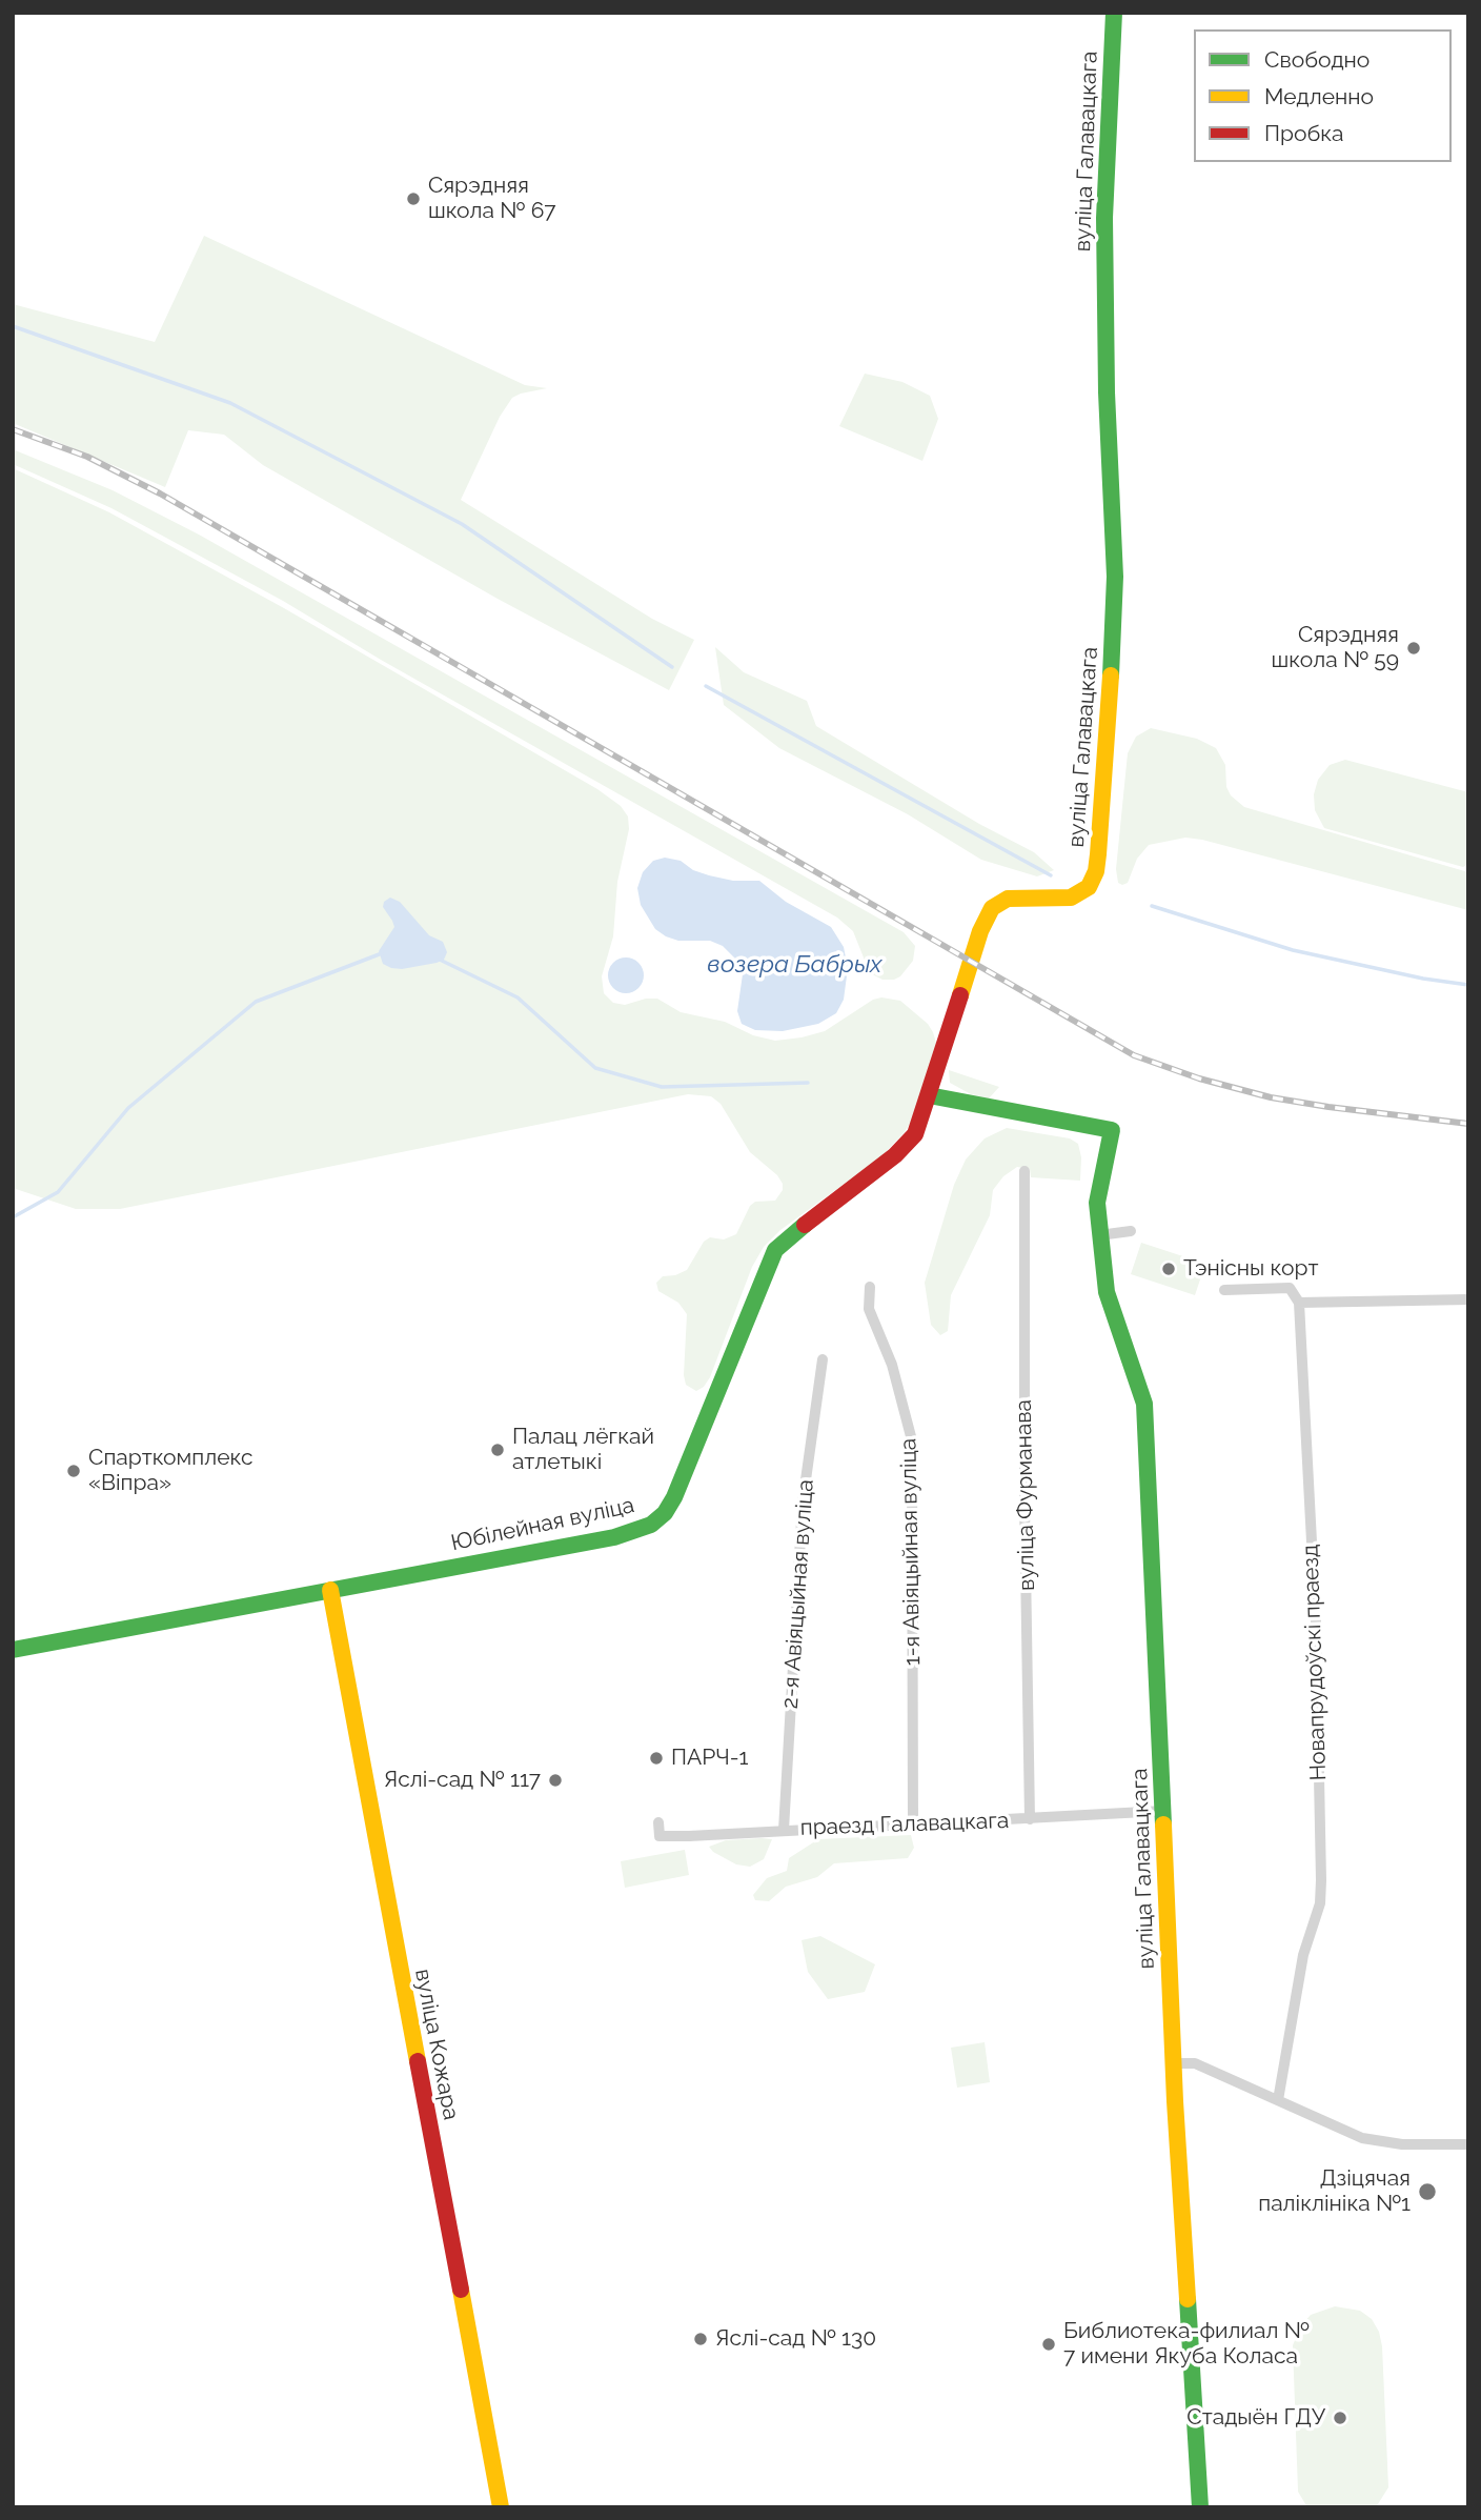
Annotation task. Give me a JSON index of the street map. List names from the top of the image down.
{
  "streets": {
    "street": [
      "вуліца Галавацкага",
      "вуліца Фурманава",
      "Юбілейная вуліца",
      "1-я Авіяцыйная вуліца",
      "2-я Авіяцыйная вуліца",
      "Новапрудоўскі праезд",
      "праезд Галавацкага",
      "вуліца Кожара"
    ]
  },
  "crossings": [
    ["вуліца Галавацкага", "Юбілейная вуліца"],
    ["вуліца Галавацкага", "праезд Галавацкага"],
    ["вуліца Фурманава", "праезд Галавацкага"],
    ["Юбілейная вуліца", "вуліца Кожара"],
    ["1-я Авіяцыйная вуліца", "праезд Галавацкага"],
    ["2-я Авіяцыйная вуліца", "праезд Галавацкага"]
  ],
  "water": ["возера Бабрых"],
  "places": [
    "Сярэдняя школа № 67",
    "Сярэдняя школа № 59",
    "Тэнісны корт",
    "Палац лёгкай атлетыкі",
    "Спарткомплекс «Віпра»",
    "ПАРЧ-1",
    "Яслі-сад № 117",
    "Дзіцячая паліклініка №1",
    "Яслі-сад № 130",
    "Библиотека-филиал № 7 имени Якуба Коласа",
    "Стадыён ГДУ"
  ],
  "legend": ["Свободно", "Медленно", "Пробка"]
}
